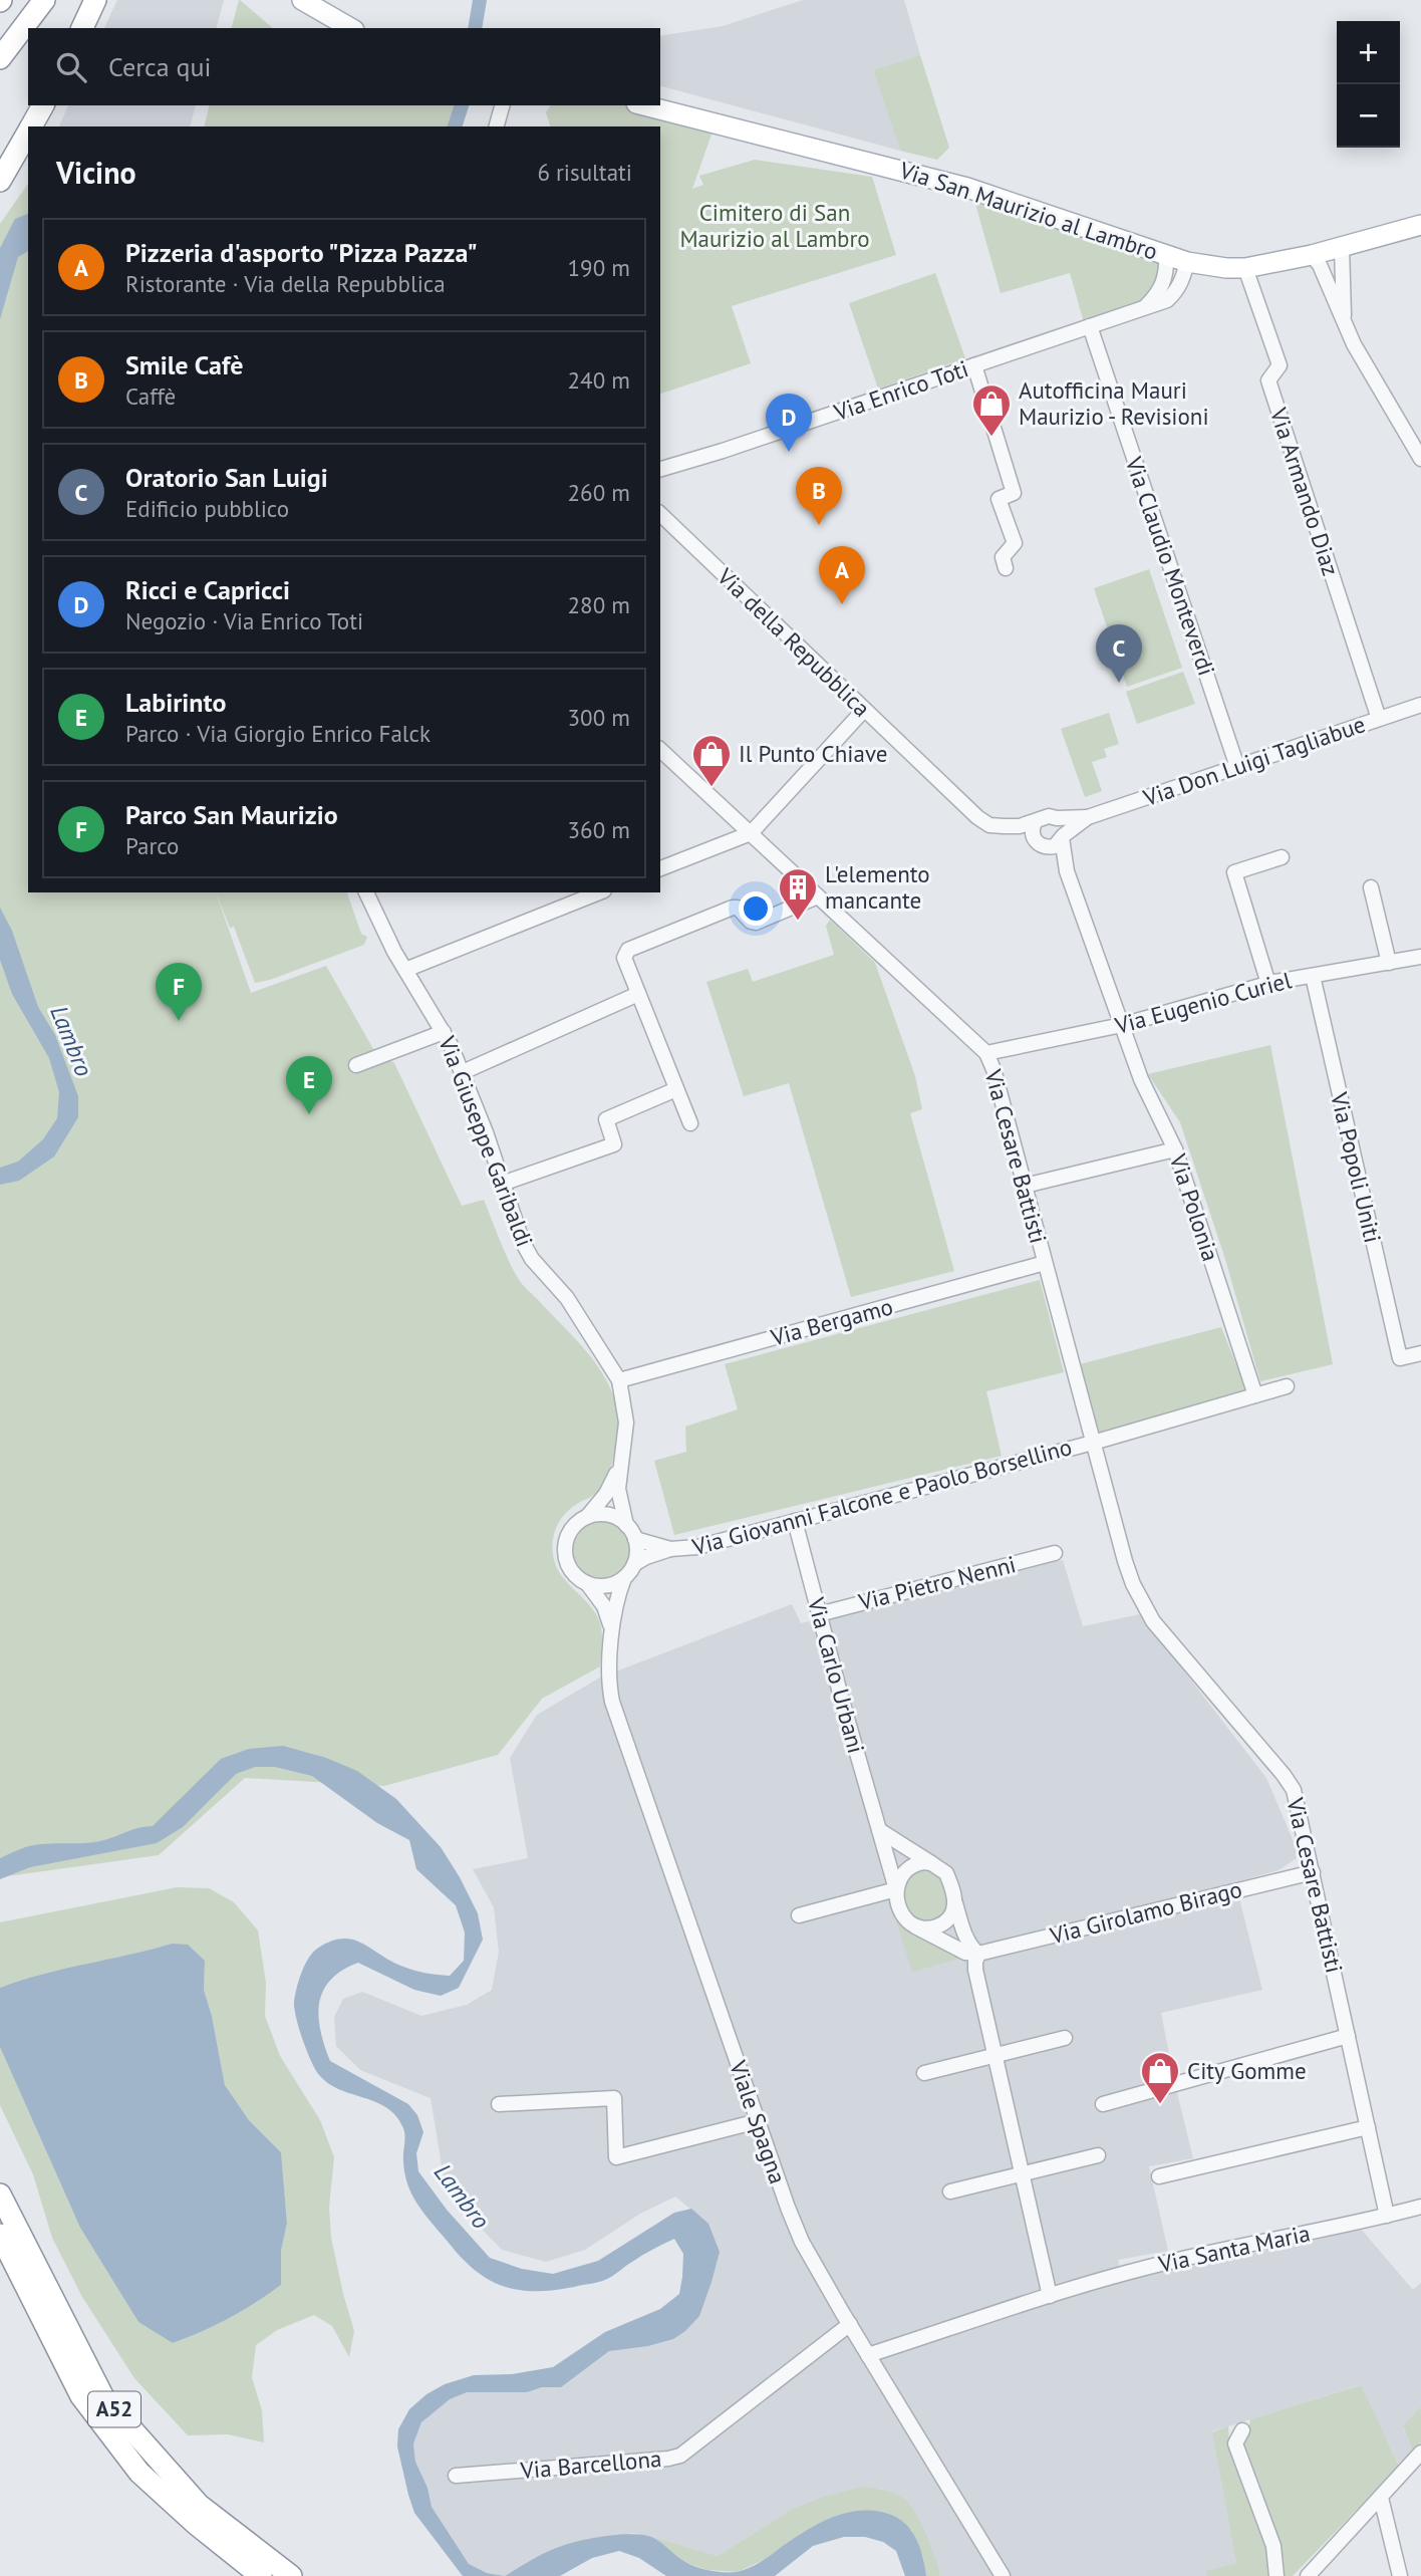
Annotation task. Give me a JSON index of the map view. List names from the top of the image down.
{
  "streets": {
    "highway": ["A52"],
    "main road": ["Via San Maurizio al Lambro"],
    "street": [
      "Via Enrico Toti",
      "Via Armando Diaz",
      "Via Claudio Monteverdi",
      "Via della Repubblica",
      "Via Don Luigi Tagliabue",
      "Via Eugenio Curiel",
      "Via Giuseppe Garibaldi",
      "Via Cesare Battisti",
      "Via Popoli Uniti",
      "Via Polonia",
      "Via Bergamo",
      "Via Giovanni Falcone e Paolo Borsellino",
      "Via Pietro Nenni",
      "Via Carlo Urbani",
      "Via Girolamo Birago",
      "Viale Spagna",
      "Via Santa Maria",
      "Via Barcellona"
    ]
  },
  "crossings": [
    ["Via San Maurizio al Lambro", "Via Enrico Toti"],
    ["Via San Maurizio al Lambro", "Via Armando Diaz"],
    ["Via Enrico Toti", "Via Claudio Monteverdi"],
    ["Via Armando Diaz", "Via Don Luigi Tagliabue"],
    ["Via Claudio Monteverdi", "Via Don Luigi Tagliabue"],
    ["Via della Repubblica", "Via Don Luigi Tagliabue"],
    ["Via Eugenio Curiel", "Via Cesare Battisti"],
    ["Via Eugenio Curiel", "Via Popoli Uniti"],
    ["Via Eugenio Curiel", "Via Polonia"],
    ["Via Giuseppe Garibaldi", "Via Bergamo"],
    ["Via Giuseppe Garibaldi", "Via Giovanni Falcone e Paolo Borsellino"],
    ["Via Giuseppe Garibaldi", "Viale Spagna"],
    ["Via Cesare Battisti", "Via Bergamo"],
    ["Via Cesare Battisti", "Via Giovanni Falcone e Paolo Borsellino"],
    ["Via Cesare Battisti", "Via Girolamo Birago"],
    ["Via Cesare Battisti", "Via Santa Maria"],
    ["Via Giovanni Falcone e Paolo Borsellino", "Via Carlo Urbani"],
    ["Via Giovanni Falcone e Paolo Borsellino", "Viale Spagna"],
    ["Via Pietro Nenni", "Via Carlo Urbani"],
    ["Viale Spagna", "Via Santa Maria"],
    ["Viale Spagna", "Via Barcellona"]
  ],
  "water": ["Lambro"],
  "parks": ["Cimitero di San Maurizio al Lambro"],
  "places": {
    "shop": ["Autofficina Mauri Maurizio - Revisioni", "Il Punto Chiave", "City Gomme"],
    "building": ["L'elemento mancante"]
  },
  "page": {
    "map_buttons": ["+", "−"],
    "search": "Cerca qui",
    "heading": ["Vicino", "6 risultati"],
    "list": [
      {
        "mark": "A",
        "name": "Pizzeria d'asporto \"Pizza Pazza\"",
        "note": "Ristorante · Via della Repubblica",
        "value": "190 m"
      },
      {
        "mark": "B",
        "name": "Smile Cafè",
        "note": "Caffè",
        "value": "240 m"
      },
      {
        "mark": "C",
        "name": "Oratorio San Luigi",
        "note": "Edificio pubblico",
        "value": "260 m"
      },
      {
        "mark": "D",
        "name": "Ricci e Capricci",
        "note": "Negozio · Via Enrico Toti",
        "value": "280 m"
      },
      {
        "mark": "E",
        "name": "Labirinto",
        "note": "Parco · Via Giorgio Enrico Falck",
        "value": "300 m"
      },
      {
        "mark": "F",
        "name": "Parco San Maurizio",
        "note": "Parco",
        "value": "360 m"
      }
    ],
    "pins": [
      "D",
      "B",
      "A",
      "C",
      "F",
      "E"
    ]
  }
}
